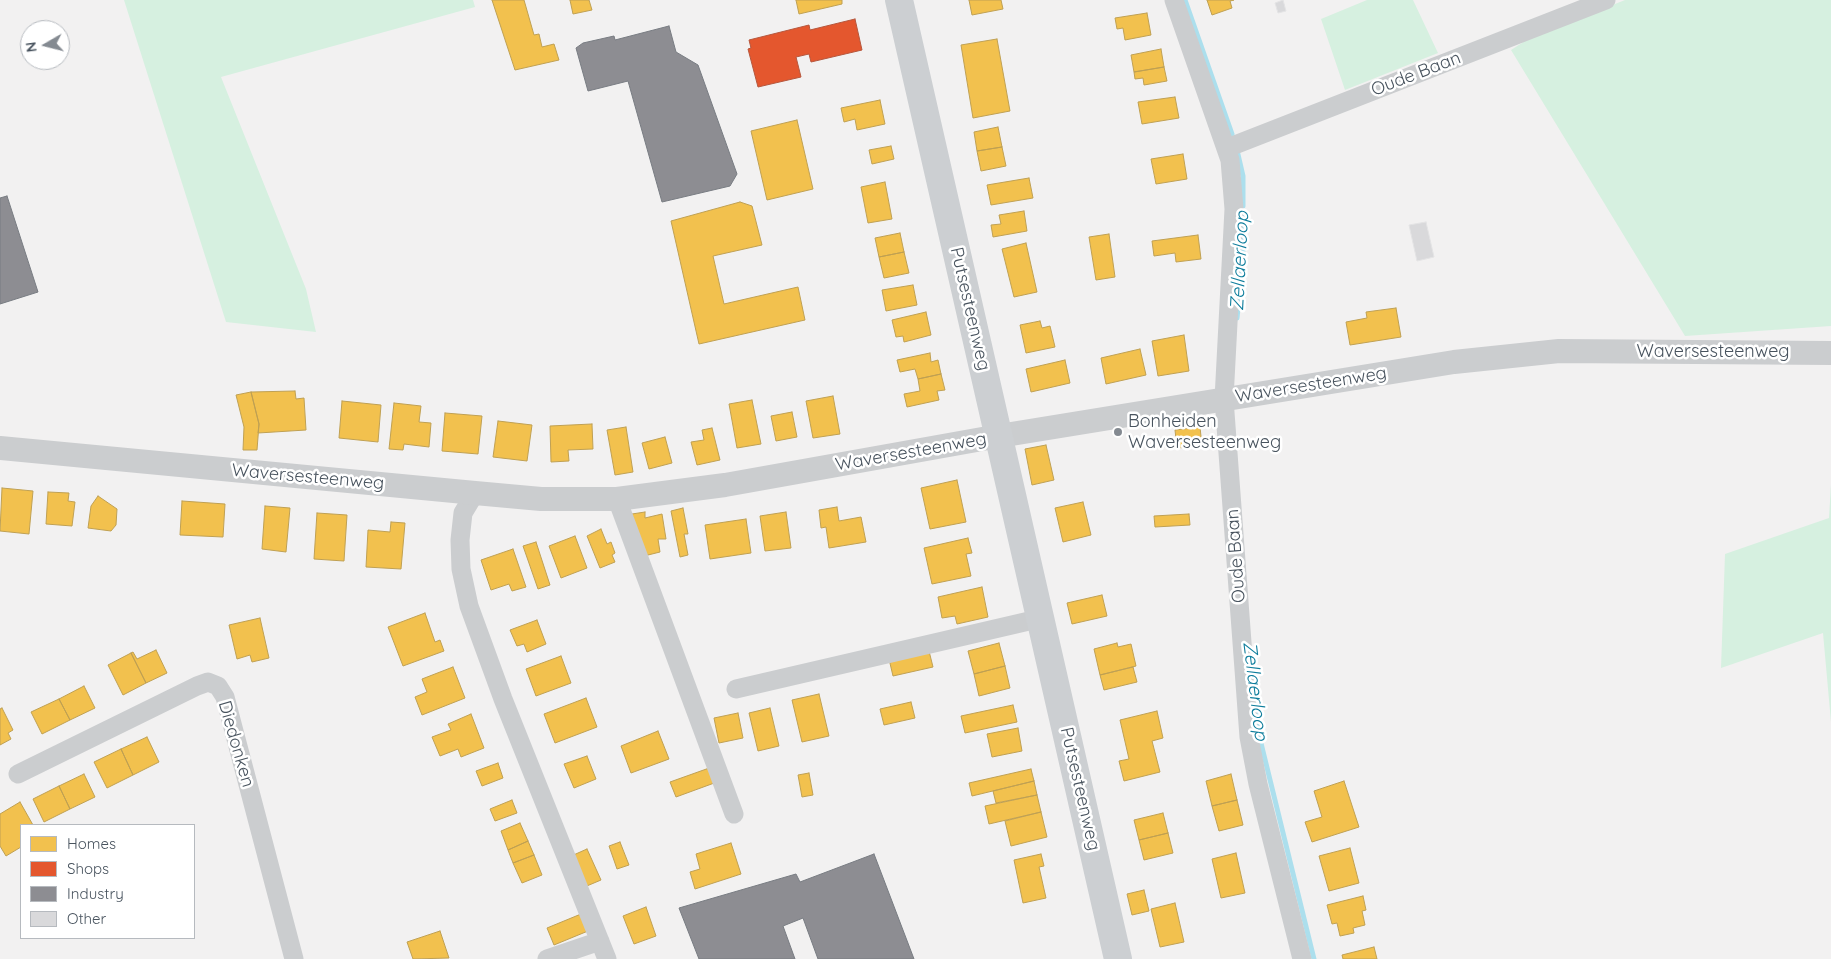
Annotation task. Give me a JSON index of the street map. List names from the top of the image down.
{
  "streets": {
    "main road": ["Putsesteenweg"],
    "street": ["Oude Baan", "Waversesteenweg", "Diedonken"]
  },
  "crossings": [
    ["Oude Baan", "Waversesteenweg"],
    ["Putsesteenweg", "Waversesteenweg"]
  ],
  "water": ["Zellaerloop"],
  "places": ["Bonheiden Waversesteenweg"],
  "legend": [
    "Homes",
    "Shops",
    "Industry",
    "Other"
  ],
  "north": "left"
}
